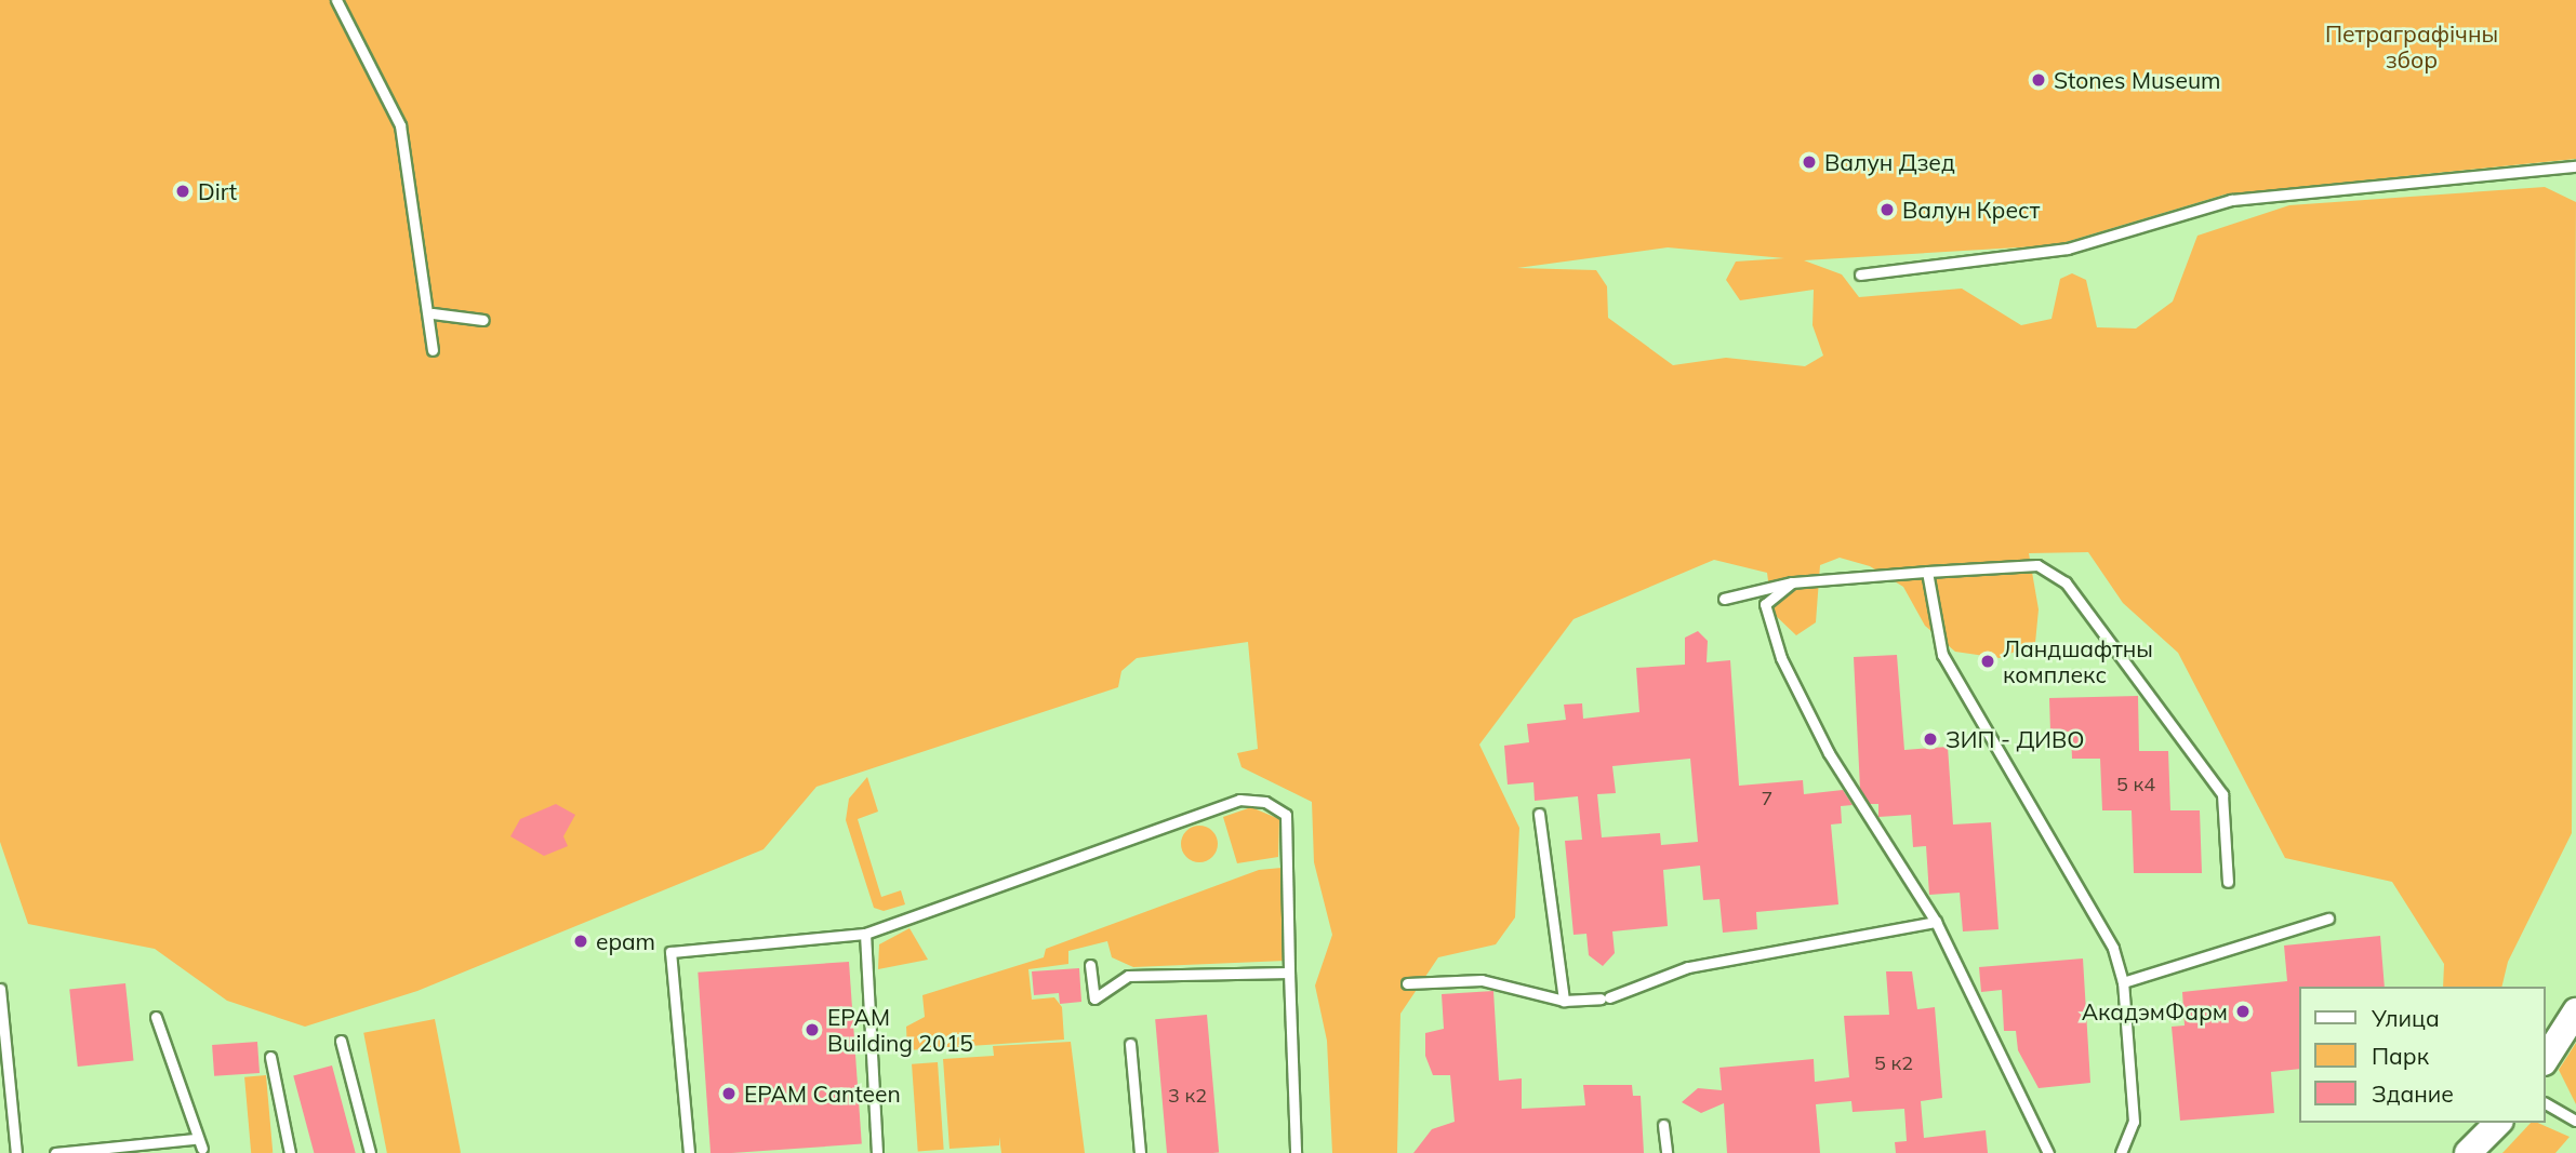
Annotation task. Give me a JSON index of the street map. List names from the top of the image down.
{
  "parks": ["Петраграфічны збор"],
  "places": [
    "Stones Museum",
    "Валун Дзед",
    "Dirt",
    "Валун Крест",
    "Ландшафтны комплекс",
    "ЗИП - ДИВО",
    "epam",
    "АкадэмФарм",
    "EPAM Building 2015",
    "EPAM Canteen"
  ],
  "house_numbers": [
    "5 к4",
    "7",
    "5 к2",
    "3 к2"
  ],
  "legend": ["Улица", "Парк", "Здание"]
}
